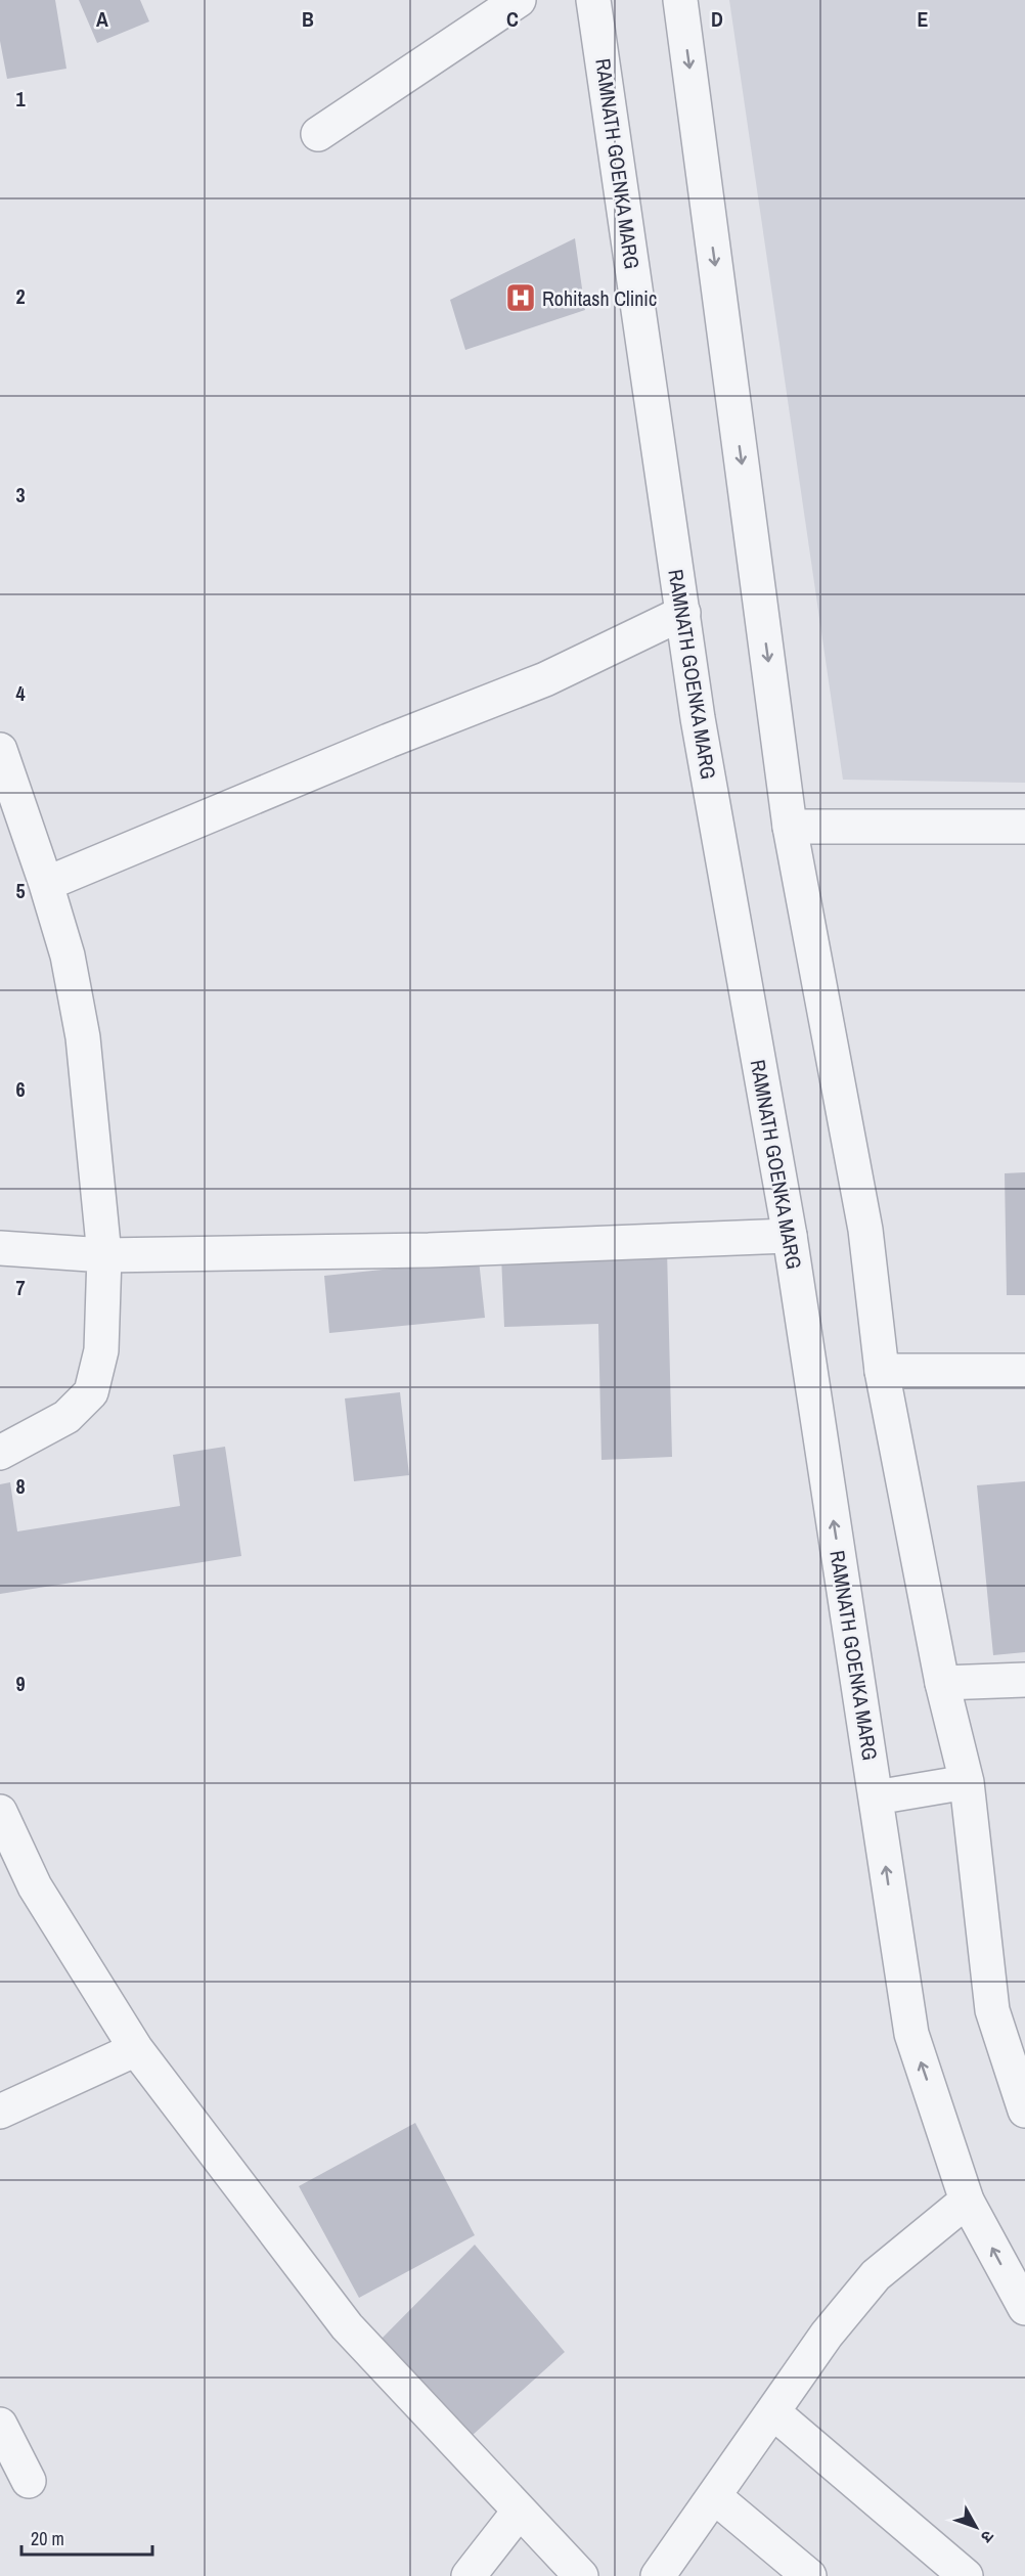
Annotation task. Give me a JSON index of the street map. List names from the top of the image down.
{
  "streets": {
    "street": ["RAMNATH GOENKA MARG"]
  },
  "places": {
    "hospital": ["Rohitash Clinic"]
  },
  "scale_bar": "20 m",
  "north": "bottom right",
  "grid": {
    "columns": [
      "A",
      "B",
      "C",
      "D",
      "E"
    ],
    "rows": [
      "1",
      "2",
      "3",
      "4",
      "5",
      "6",
      "7",
      "8",
      "9"
    ]
  }
}
